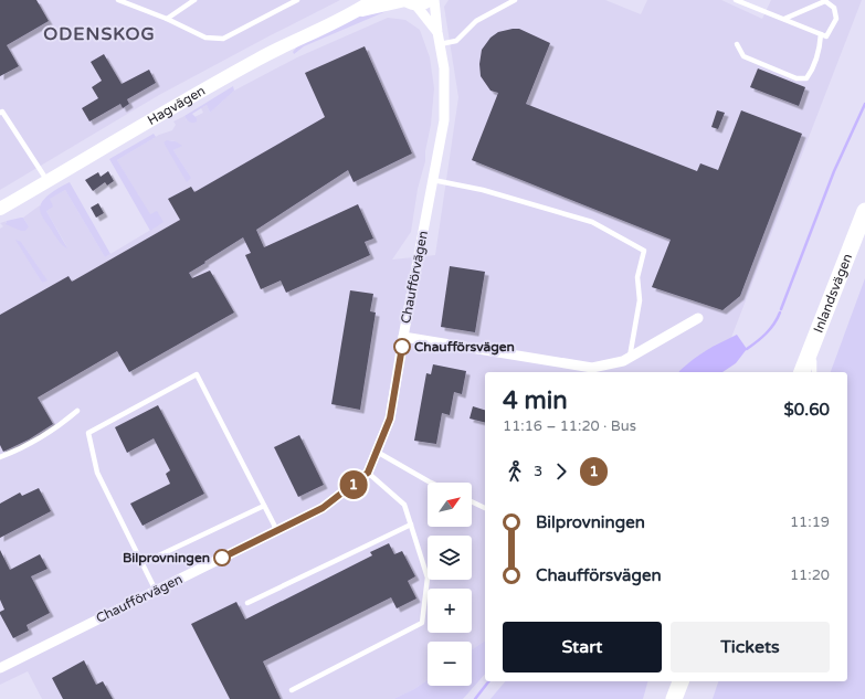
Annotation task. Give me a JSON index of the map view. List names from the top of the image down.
{
  "streets": {
    "highway": ["Inlandsvägen"],
    "street": ["Hagvägen", "Chaufförvägen"]
  },
  "crossings": [
    ["Hagvägen", "Chaufförvägen"]
  ],
  "districts": ["ODENSKOG"],
  "places": ["Chaufförsvägen", "Bilprovningen"],
  "lines": ["bus line 1"],
  "north": "top right",
  "page": {
    "on_map": "1",
    "heading": ["4 min", "11:16 – 11:20 · Bus", "$0.60"],
    "legs": ["3", "1"],
    "map_buttons": ["+", "−"],
    "list": [
      {
        "name": "Bilprovningen",
        "value": "11:19"
      },
      {
        "name": "Chaufförsvägen",
        "value": "11:20"
      }
    ],
    "buttons": ["Start", "Tickets"]
  }
}
